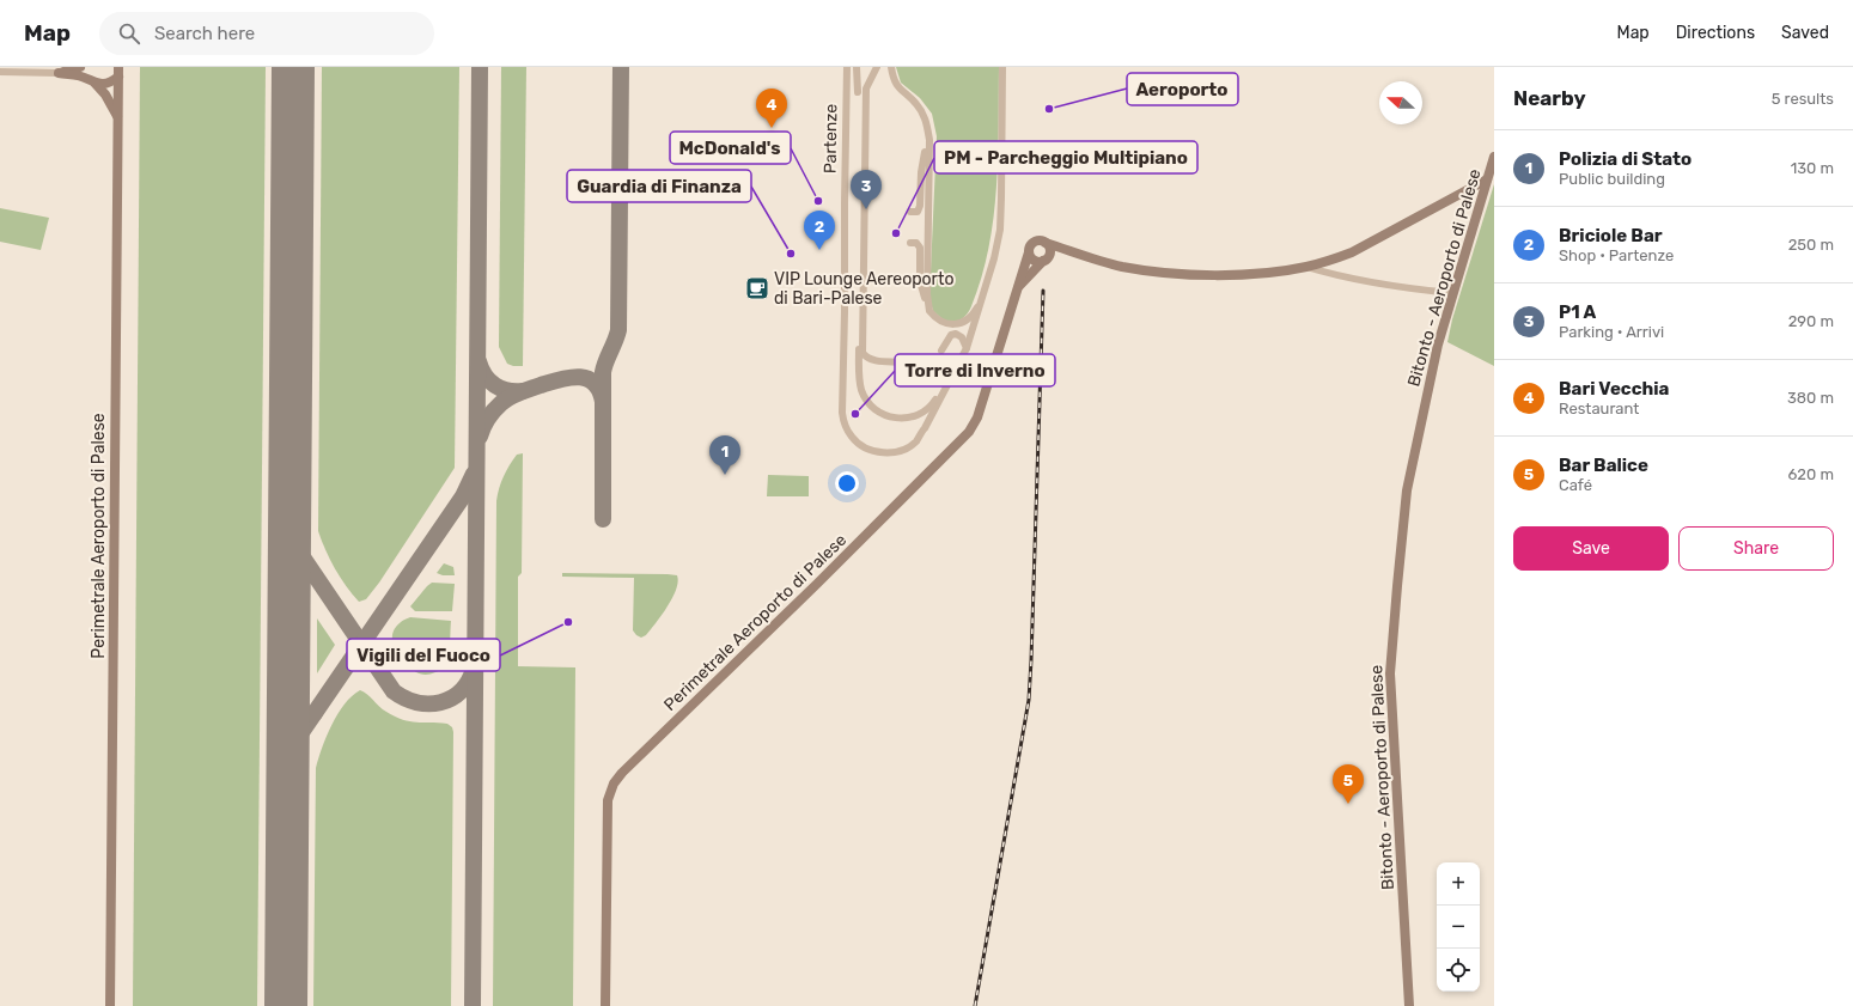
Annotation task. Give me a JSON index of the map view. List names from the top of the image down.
{
  "streets": {
    "street": ["Partenze", "Bitonto - Aeroporto di Palese", "Perimetrale Aeroporto di Palese"]
  },
  "places": {
    "other": [
      "Aeroporto",
      "McDonald's",
      "PM - Parcheggio Multipiano",
      "Guardia di Finanza",
      "Torre di Inverno",
      "Vigili del Fuoco"
    ],
    "cafe": ["VIP Lounge Aereoporto di Bari-Palese"]
  },
  "north": "left",
  "page": {
    "header": "Map",
    "search": "Search here",
    "nav": ["Map", "Directions", "Saved"],
    "heading": ["Nearby", "5 results"],
    "pins": [
      "4",
      "3",
      "2",
      "1",
      "5"
    ],
    "list": [
      {
        "mark": "1",
        "name": "Polizia di Stato",
        "note": "Public building",
        "value": "130 m"
      },
      {
        "mark": "2",
        "name": "Briciole Bar",
        "note": "Shop · Partenze",
        "value": "250 m"
      },
      {
        "mark": "3",
        "name": "P1 A",
        "note": "Parking · Arrivi",
        "value": "290 m"
      },
      {
        "mark": "4",
        "name": "Bari Vecchia",
        "note": "Restaurant",
        "value": "380 m"
      },
      {
        "mark": "5",
        "name": "Bar Balice",
        "note": "Café",
        "value": "620 m"
      }
    ],
    "buttons": ["Save", "Share"],
    "map_buttons": ["+", "−"]
  }
}
